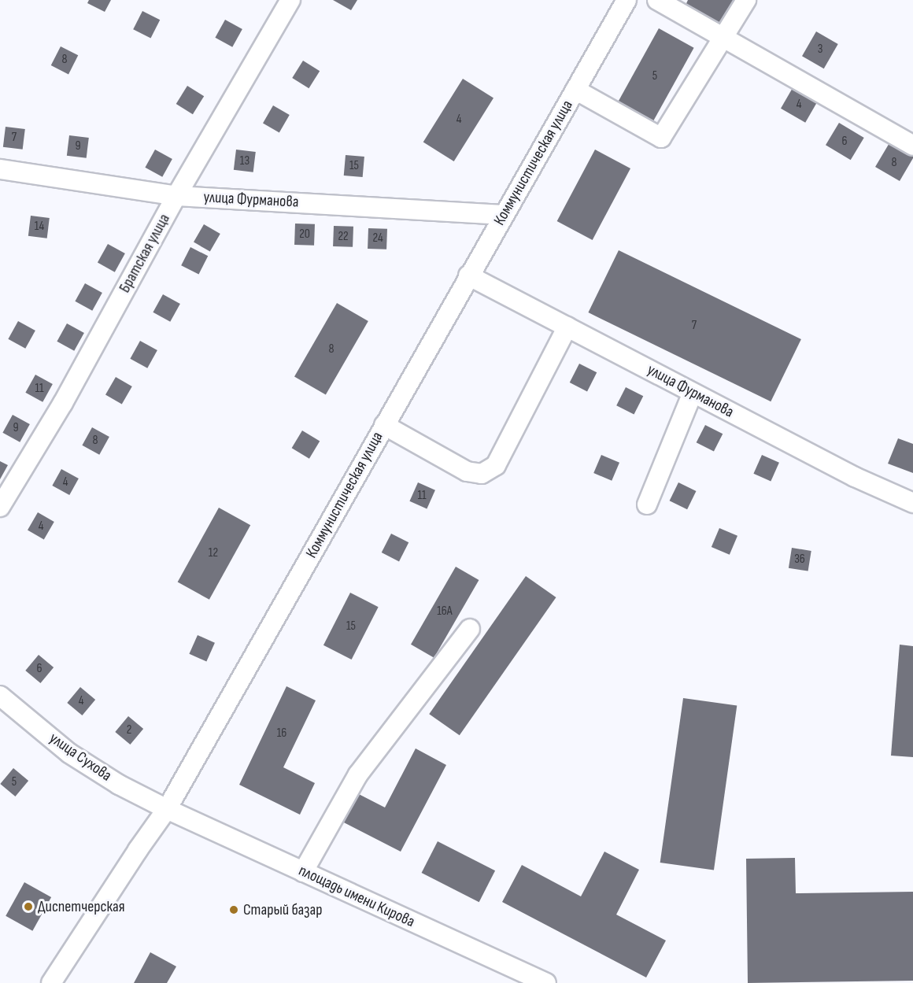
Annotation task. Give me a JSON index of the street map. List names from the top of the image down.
{
  "streets": {
    "street": [
      "Коммунистическая улица",
      "улица Фурманова",
      "Братская улица",
      "улица Сухова",
      "площадь имени Кирова"
    ]
  },
  "crossings": [
    ["Коммунистическая улица", "улица Фурманова"],
    ["Коммунистическая улица", "улица Сухова"],
    ["Коммунистическая улица", "площадь имени Кирова"],
    ["улица Фурманова", "Братская улица"],
    ["улица Сухова", "площадь имени Кирова"]
  ],
  "places": ["Диспетчерская", "Старый базар"],
  "house_numbers": [
    "3",
    "8",
    "5",
    "4",
    "4",
    "7",
    "6",
    "9",
    "13",
    "8",
    "15",
    "14",
    "20",
    "22",
    "24",
    "7",
    "8",
    "11",
    "9",
    "8",
    "4",
    "11",
    "4",
    "12",
    "36",
    "16А",
    "15",
    "6",
    "4",
    "2",
    "16",
    "5"
  ]
}
